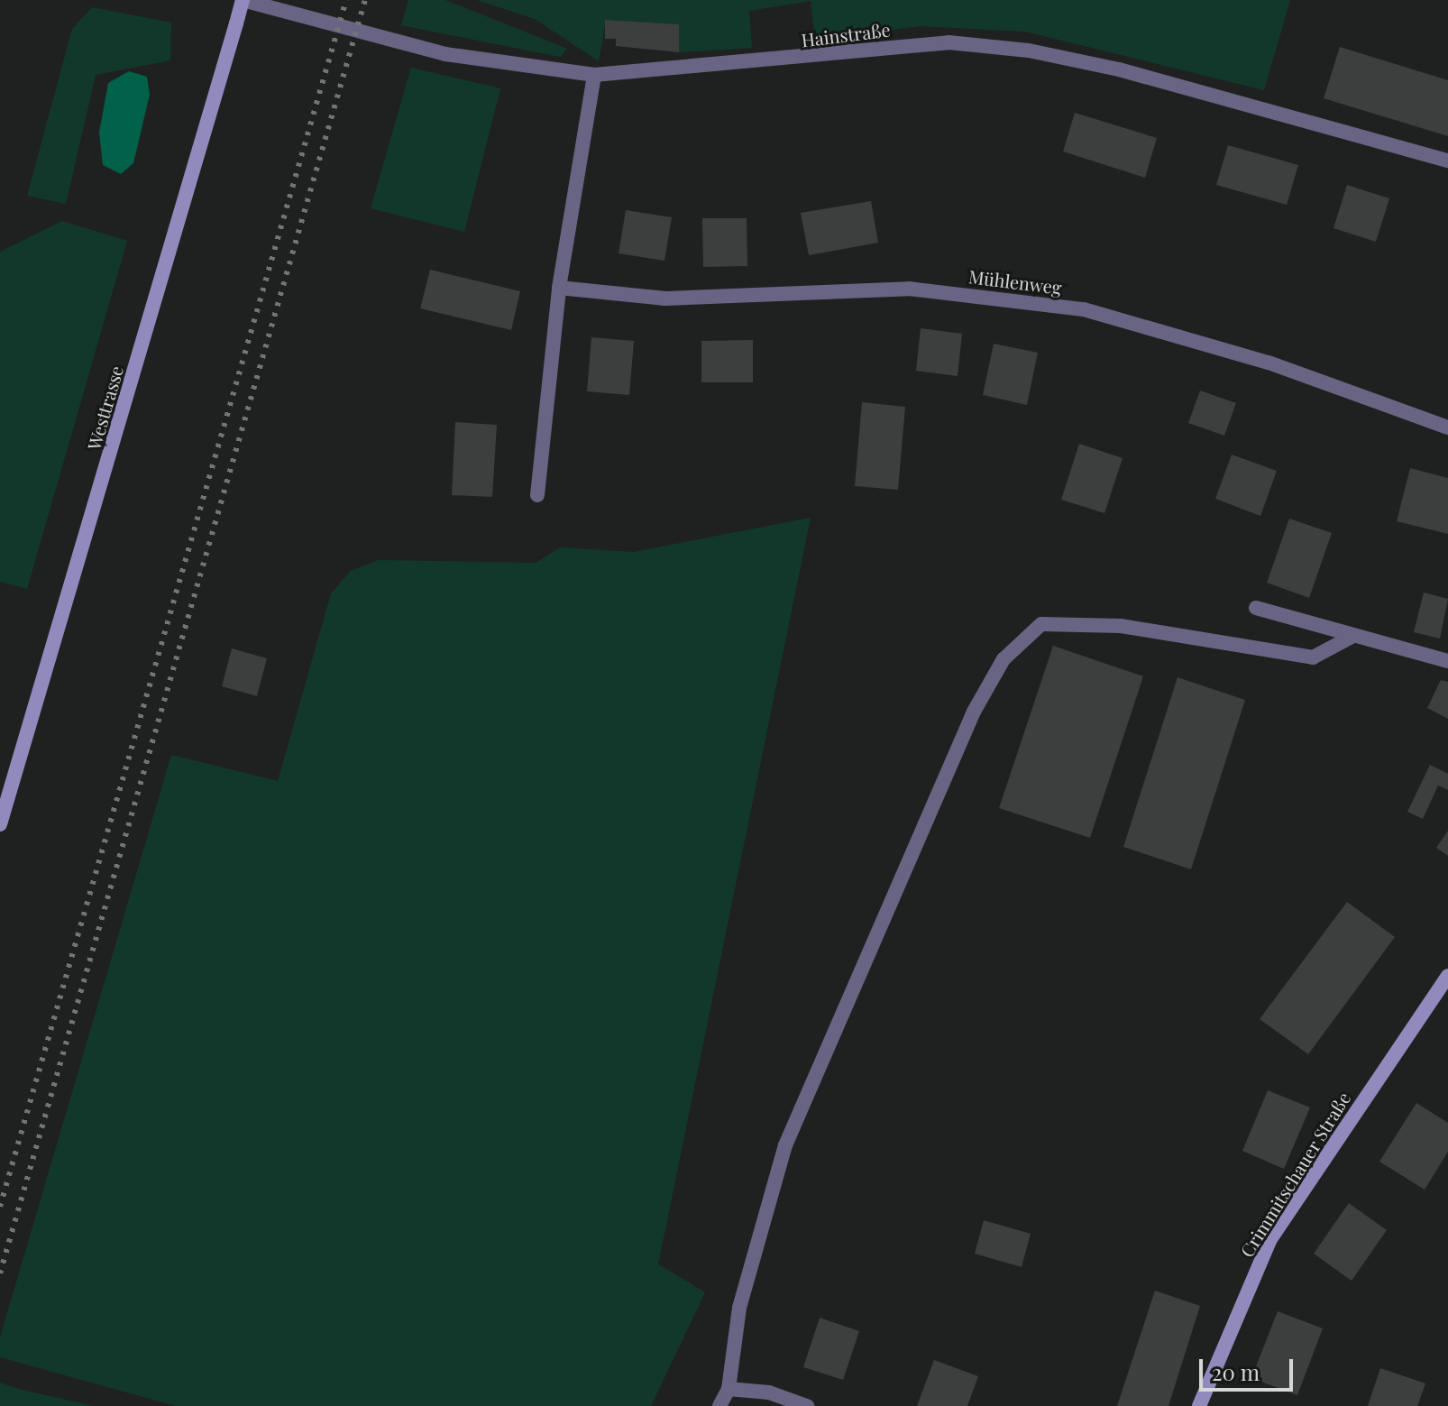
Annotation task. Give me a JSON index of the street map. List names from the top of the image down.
{
  "streets": {
    "main road": ["Westtrasse", "Crimmitschauer Straße"],
    "street": ["Hainstraße", "Mühlenweg"]
  },
  "crossings": [
    ["Hainstraße", "Westtrasse"]
  ],
  "scale_bar": "20 m"
}
